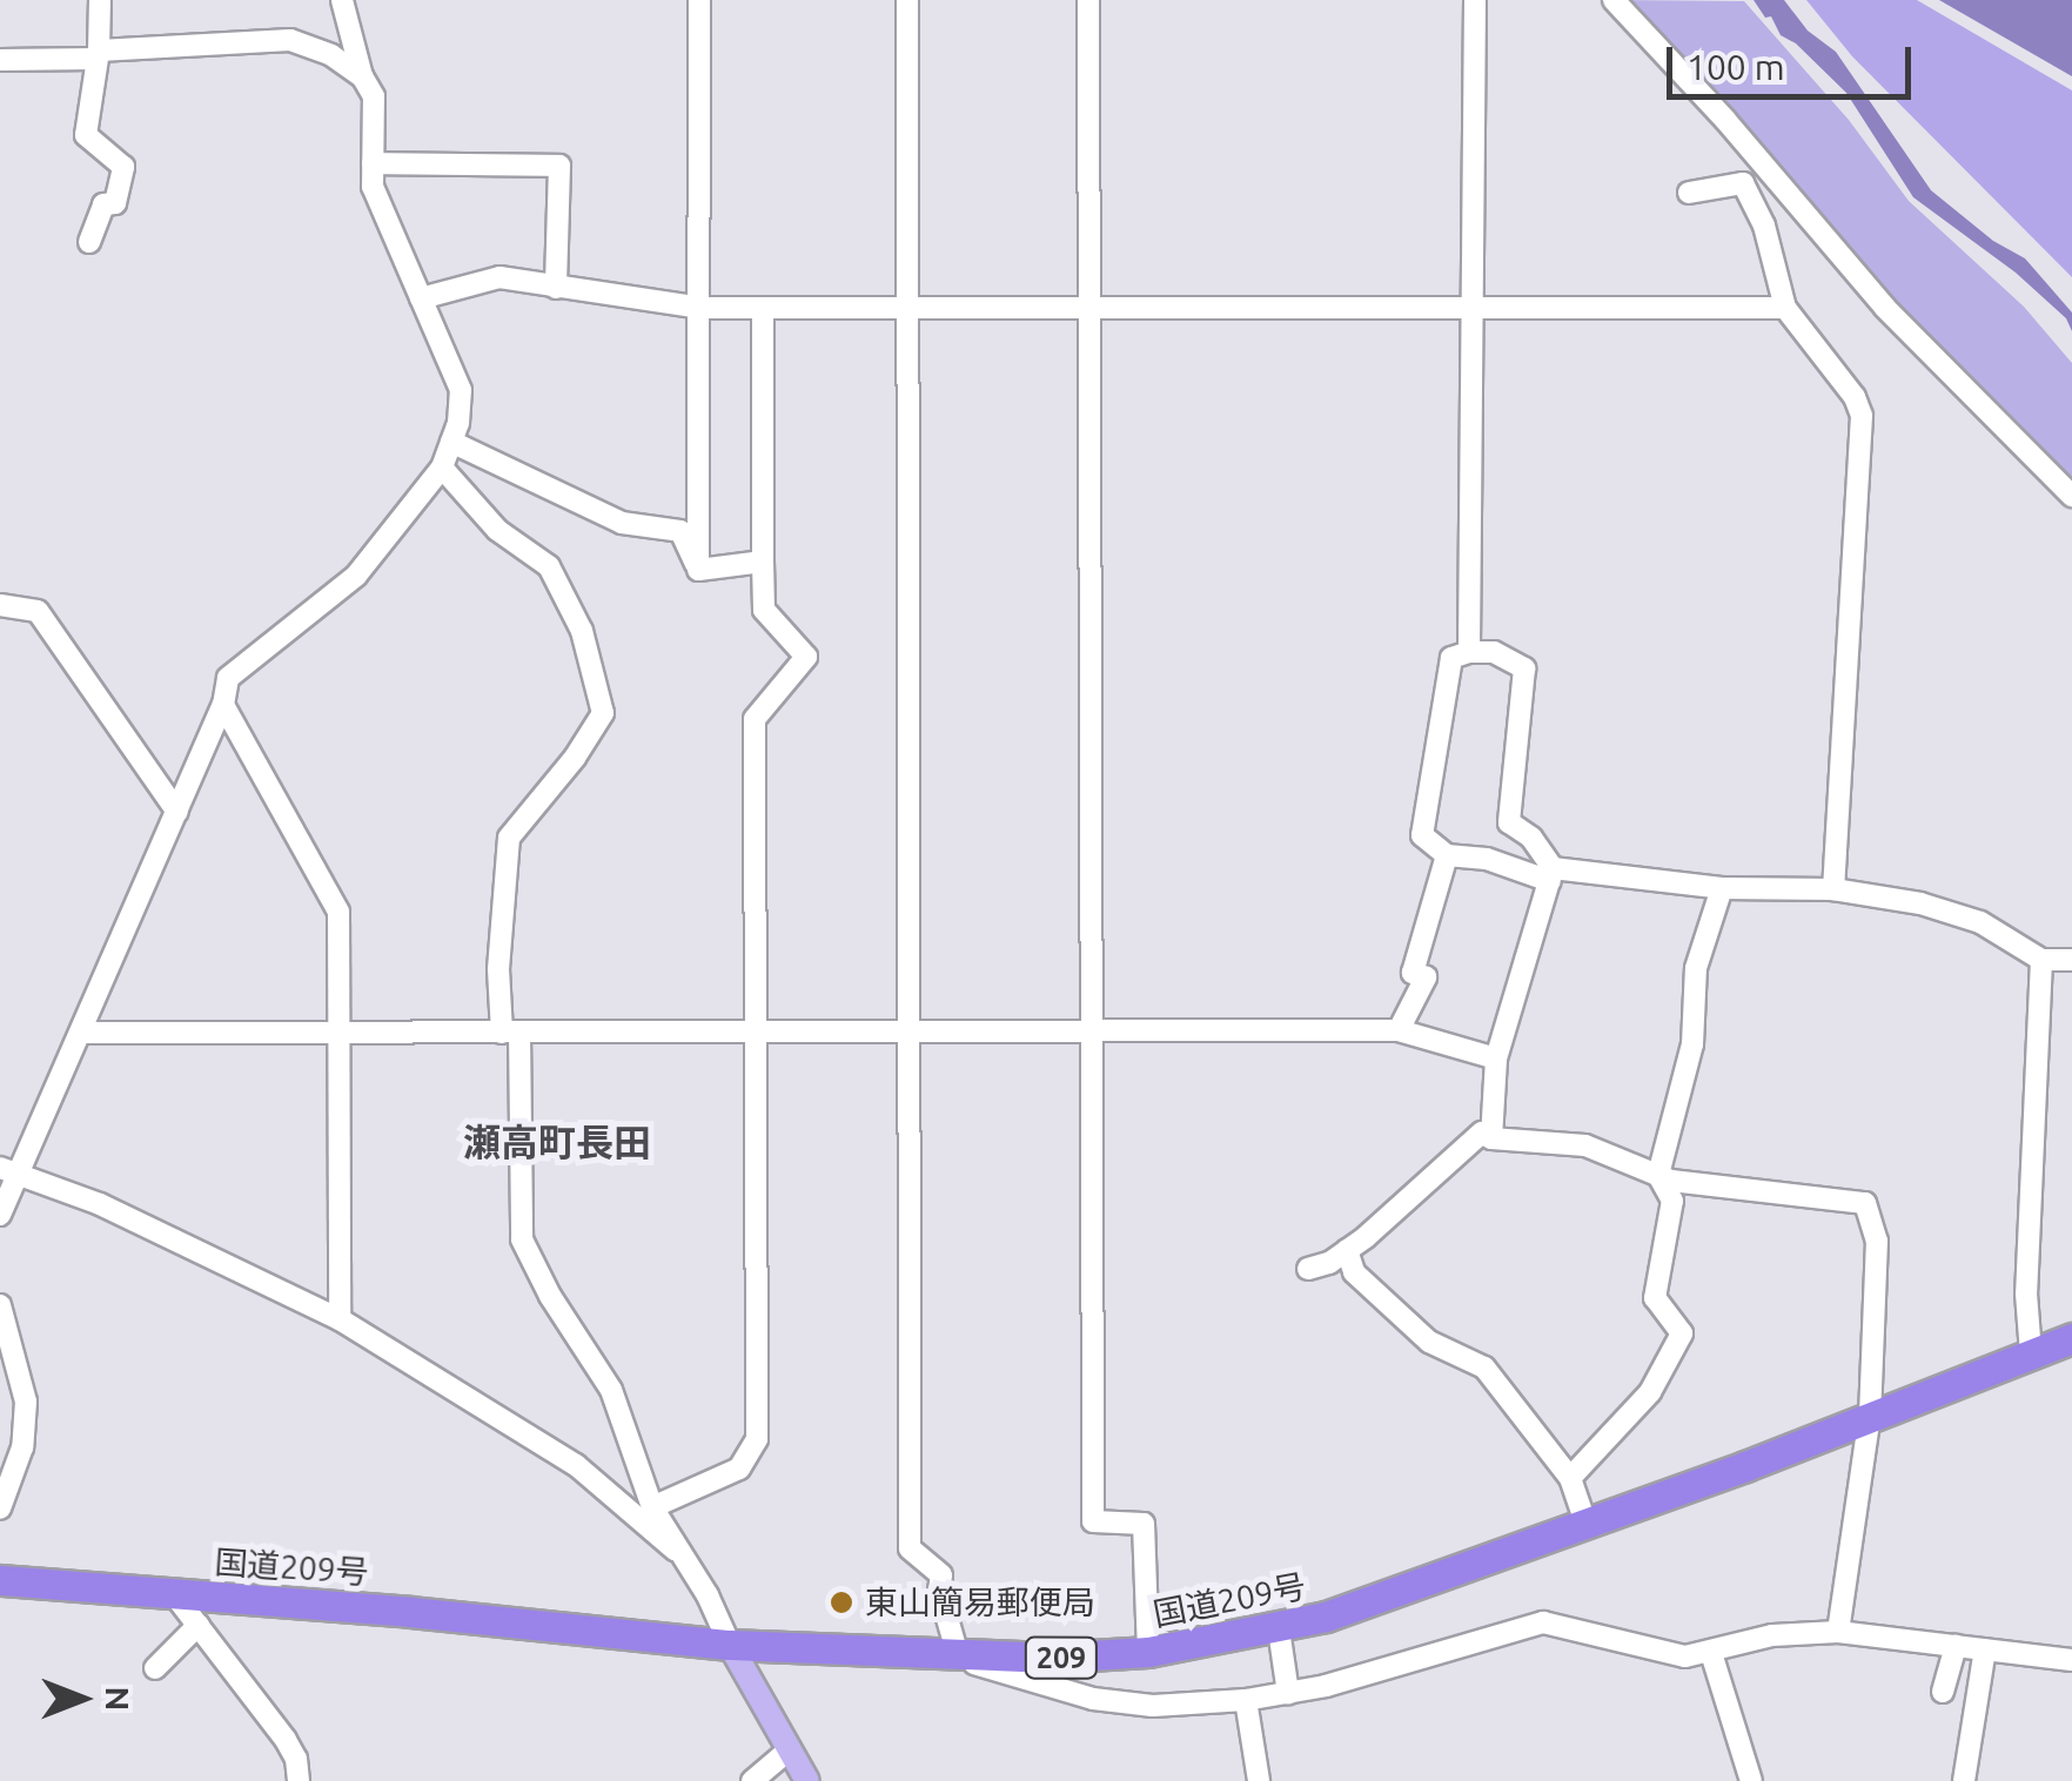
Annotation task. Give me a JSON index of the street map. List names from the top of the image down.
{
  "streets": {
    "highway": ["国道209号", "209"]
  },
  "districts": ["瀬高町長田"],
  "places": ["東山簡易郵便局"],
  "scale_bar": "100 m",
  "north": "right"
}
